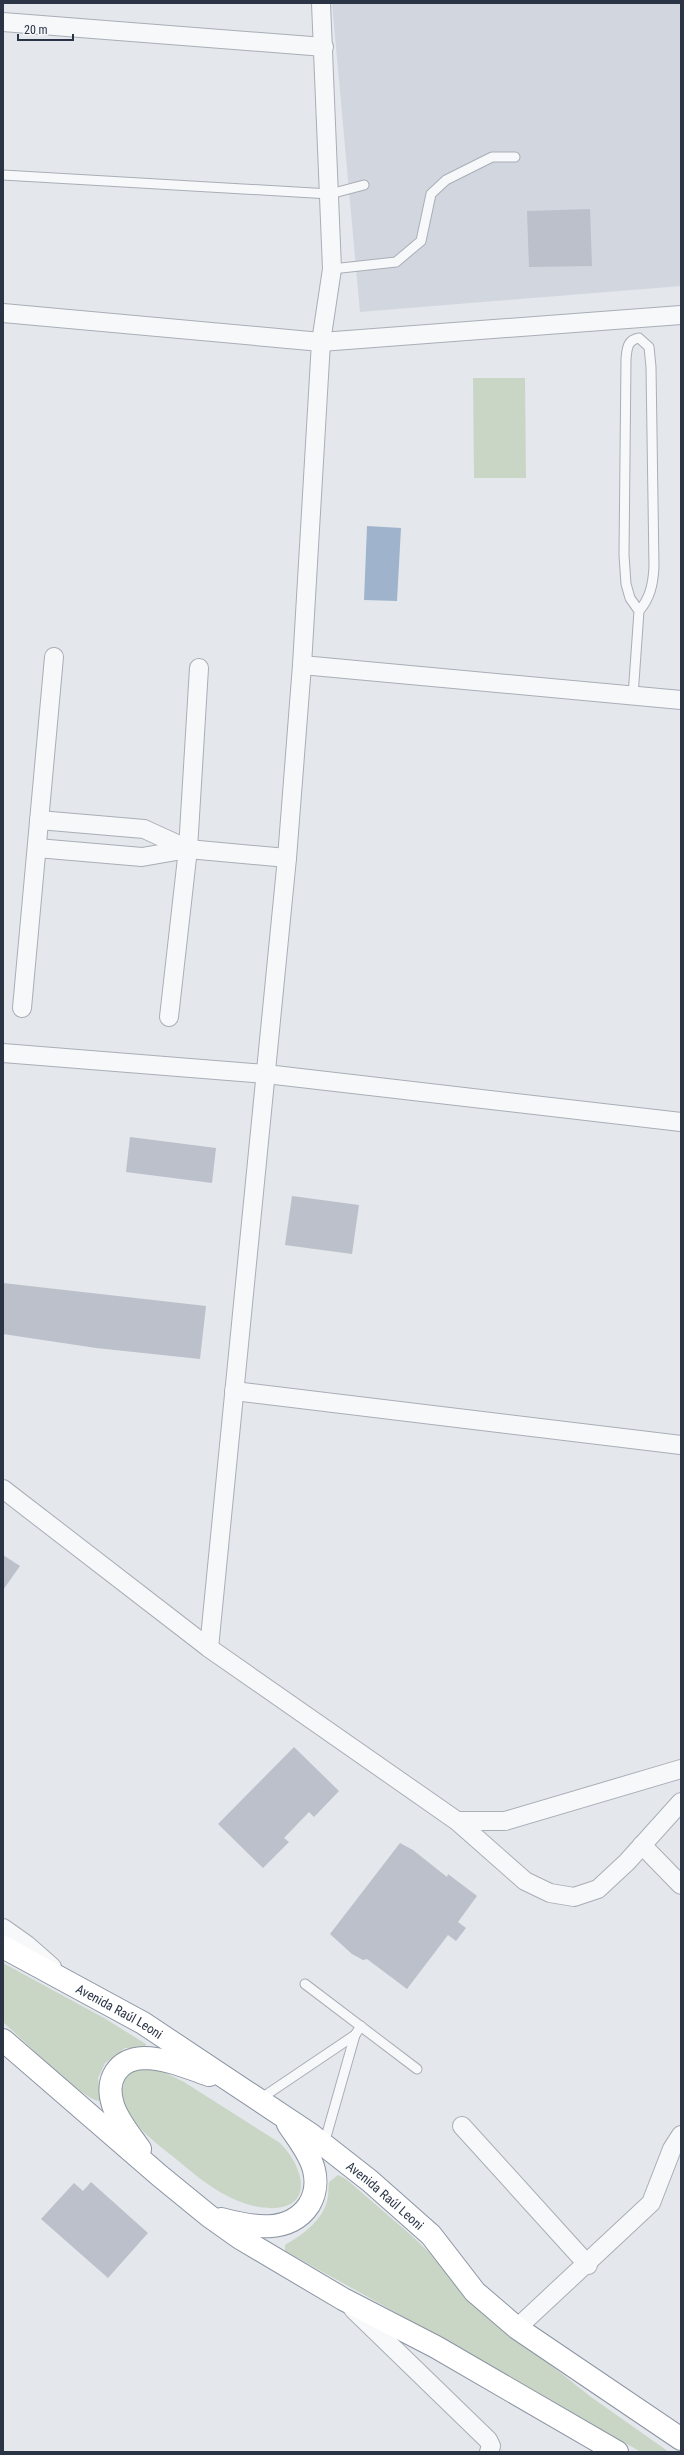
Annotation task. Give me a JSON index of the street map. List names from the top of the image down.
{
  "streets": {
    "highway": ["Avenida Raúl Leoni"]
  },
  "scale_bar": "20 m"
}
